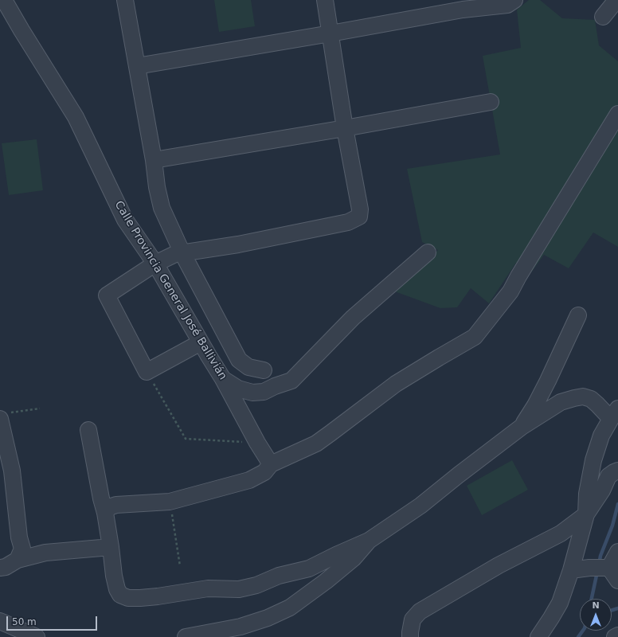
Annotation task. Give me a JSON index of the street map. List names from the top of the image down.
{
  "streets": {
    "street": ["Calle Provincia General José Ballivián"]
  },
  "scale_bar": "50 m",
  "north": "top"
}
